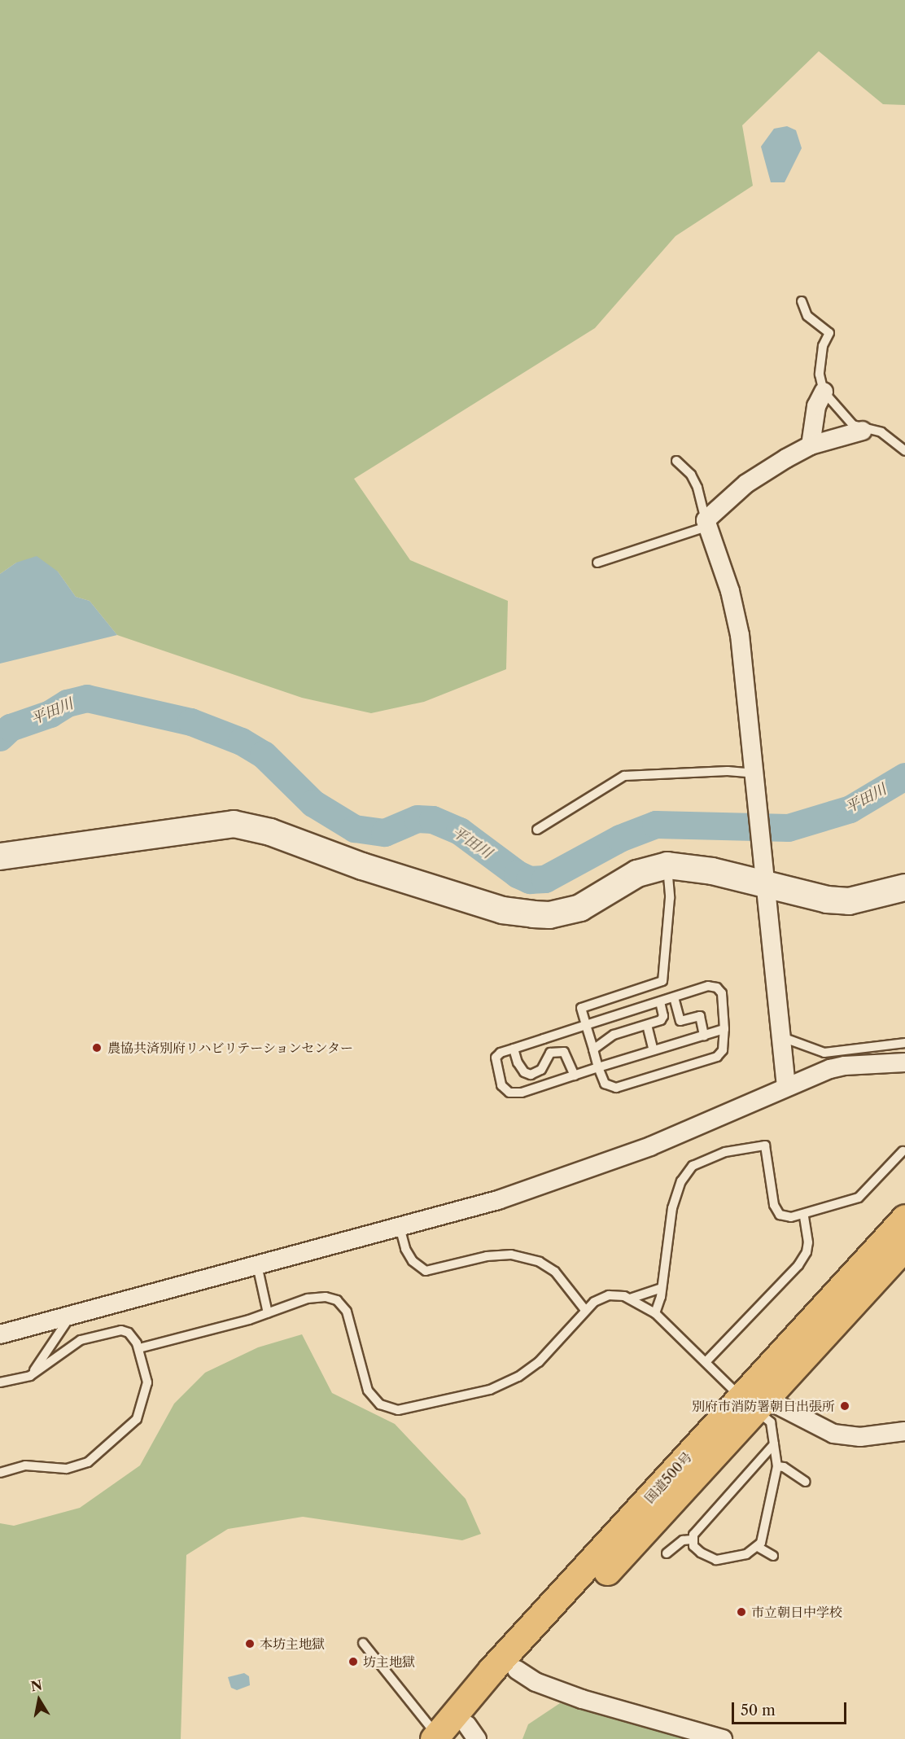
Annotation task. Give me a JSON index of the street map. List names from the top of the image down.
{
  "streets": {
    "highway": ["国道500号"]
  },
  "water": ["平田川"],
  "places": [
    "農協共済別府リハビリテーションセンター",
    "別府市消防署朝日出張所",
    "市立朝日中学校",
    "本坊主地獄",
    "坊主地獄"
  ],
  "scale_bar": "50 m",
  "north": "top"
}
